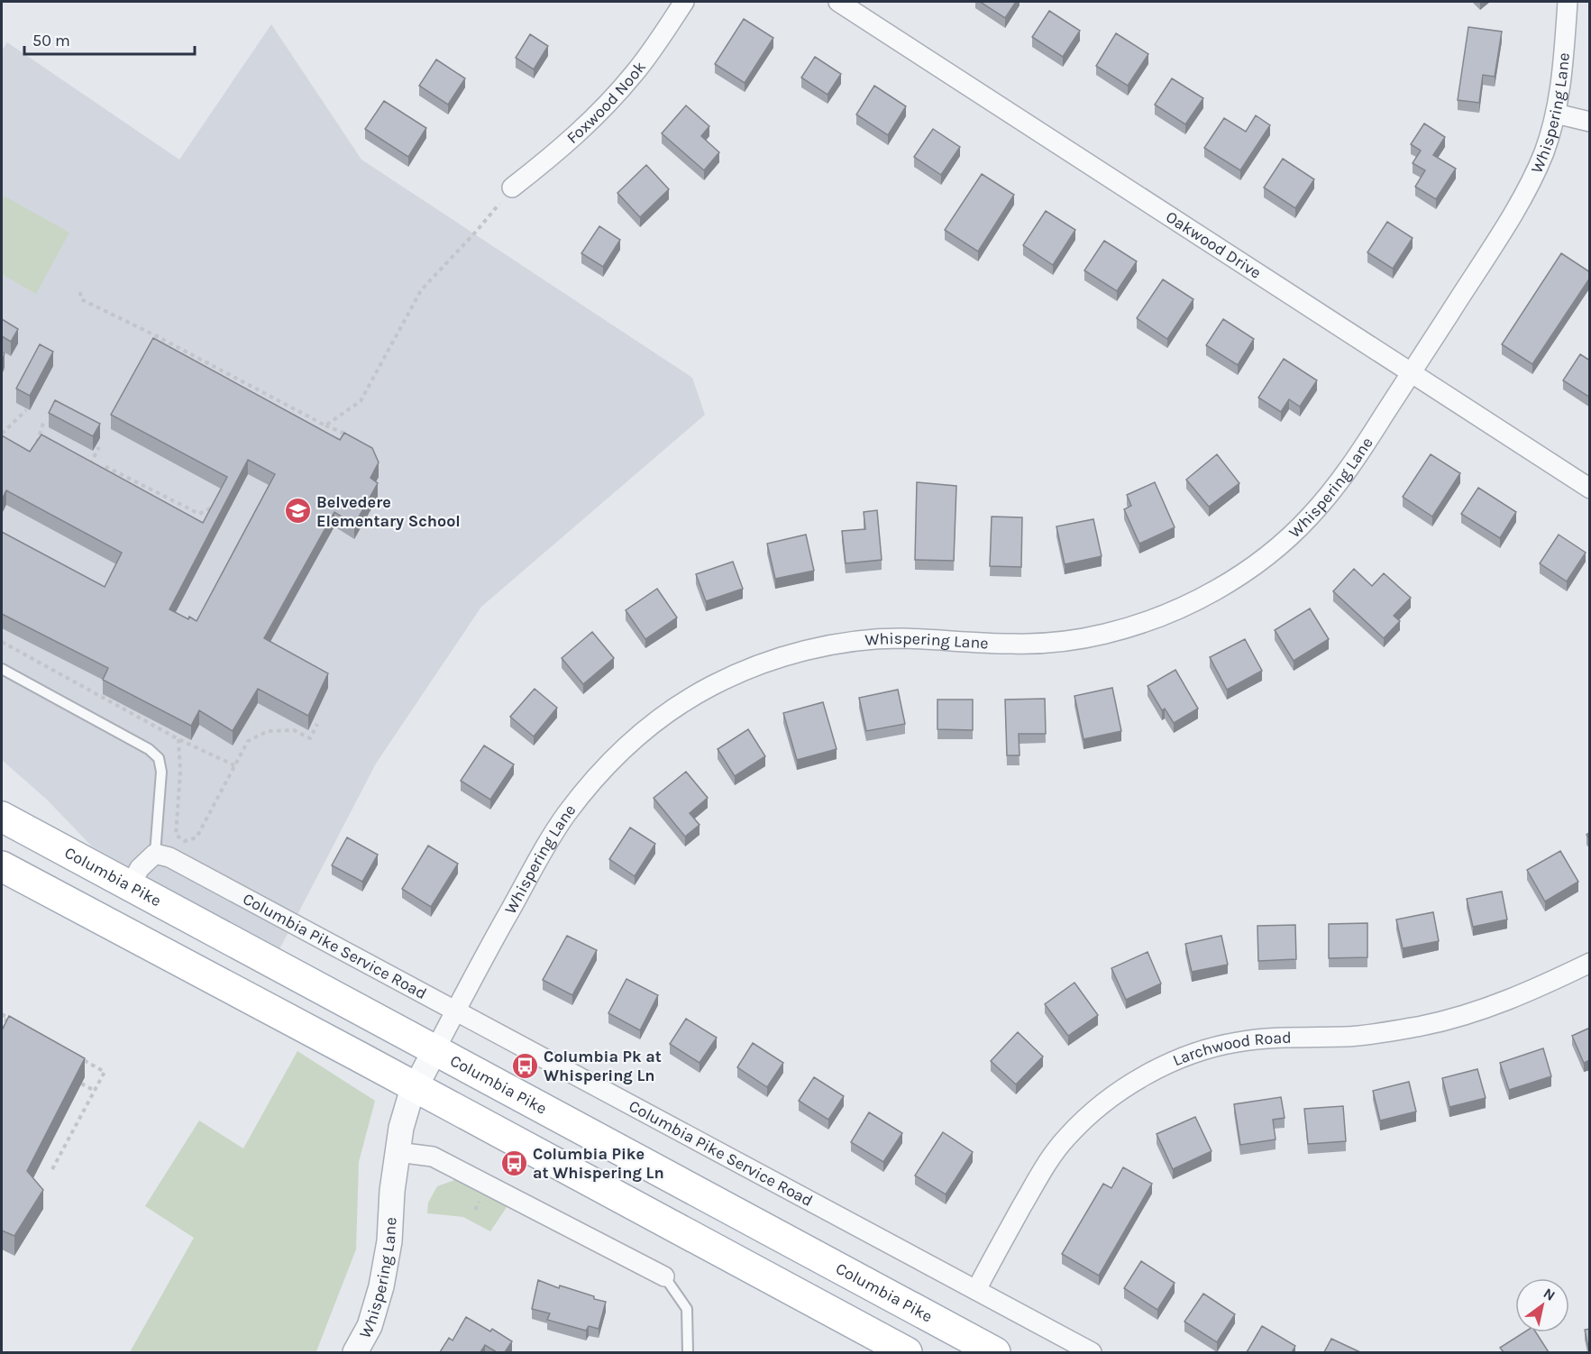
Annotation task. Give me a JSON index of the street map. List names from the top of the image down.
{
  "streets": {
    "main road": ["Columbia Pike"],
    "street": [
      "Foxwood Nook",
      "Whispering Lane",
      "Oakwood Drive",
      "Columbia Pike Service Road",
      "Larchwood Road"
    ]
  },
  "crossings": [
    ["Whispering Lane", "Oakwood Drive"],
    ["Whispering Lane", "Columbia Pike"],
    ["Whispering Lane", "Columbia Pike Service Road"],
    ["Columbia Pike Service Road", "Larchwood Road"]
  ],
  "places": {
    "school or university": ["Belvedere Elementary School"],
    "bus stop": ["Columbia Pk at Whispering Ln", "Columbia Pike at Whispering Ln"]
  },
  "scale_bar": "50 m",
  "north": "top right"
}
